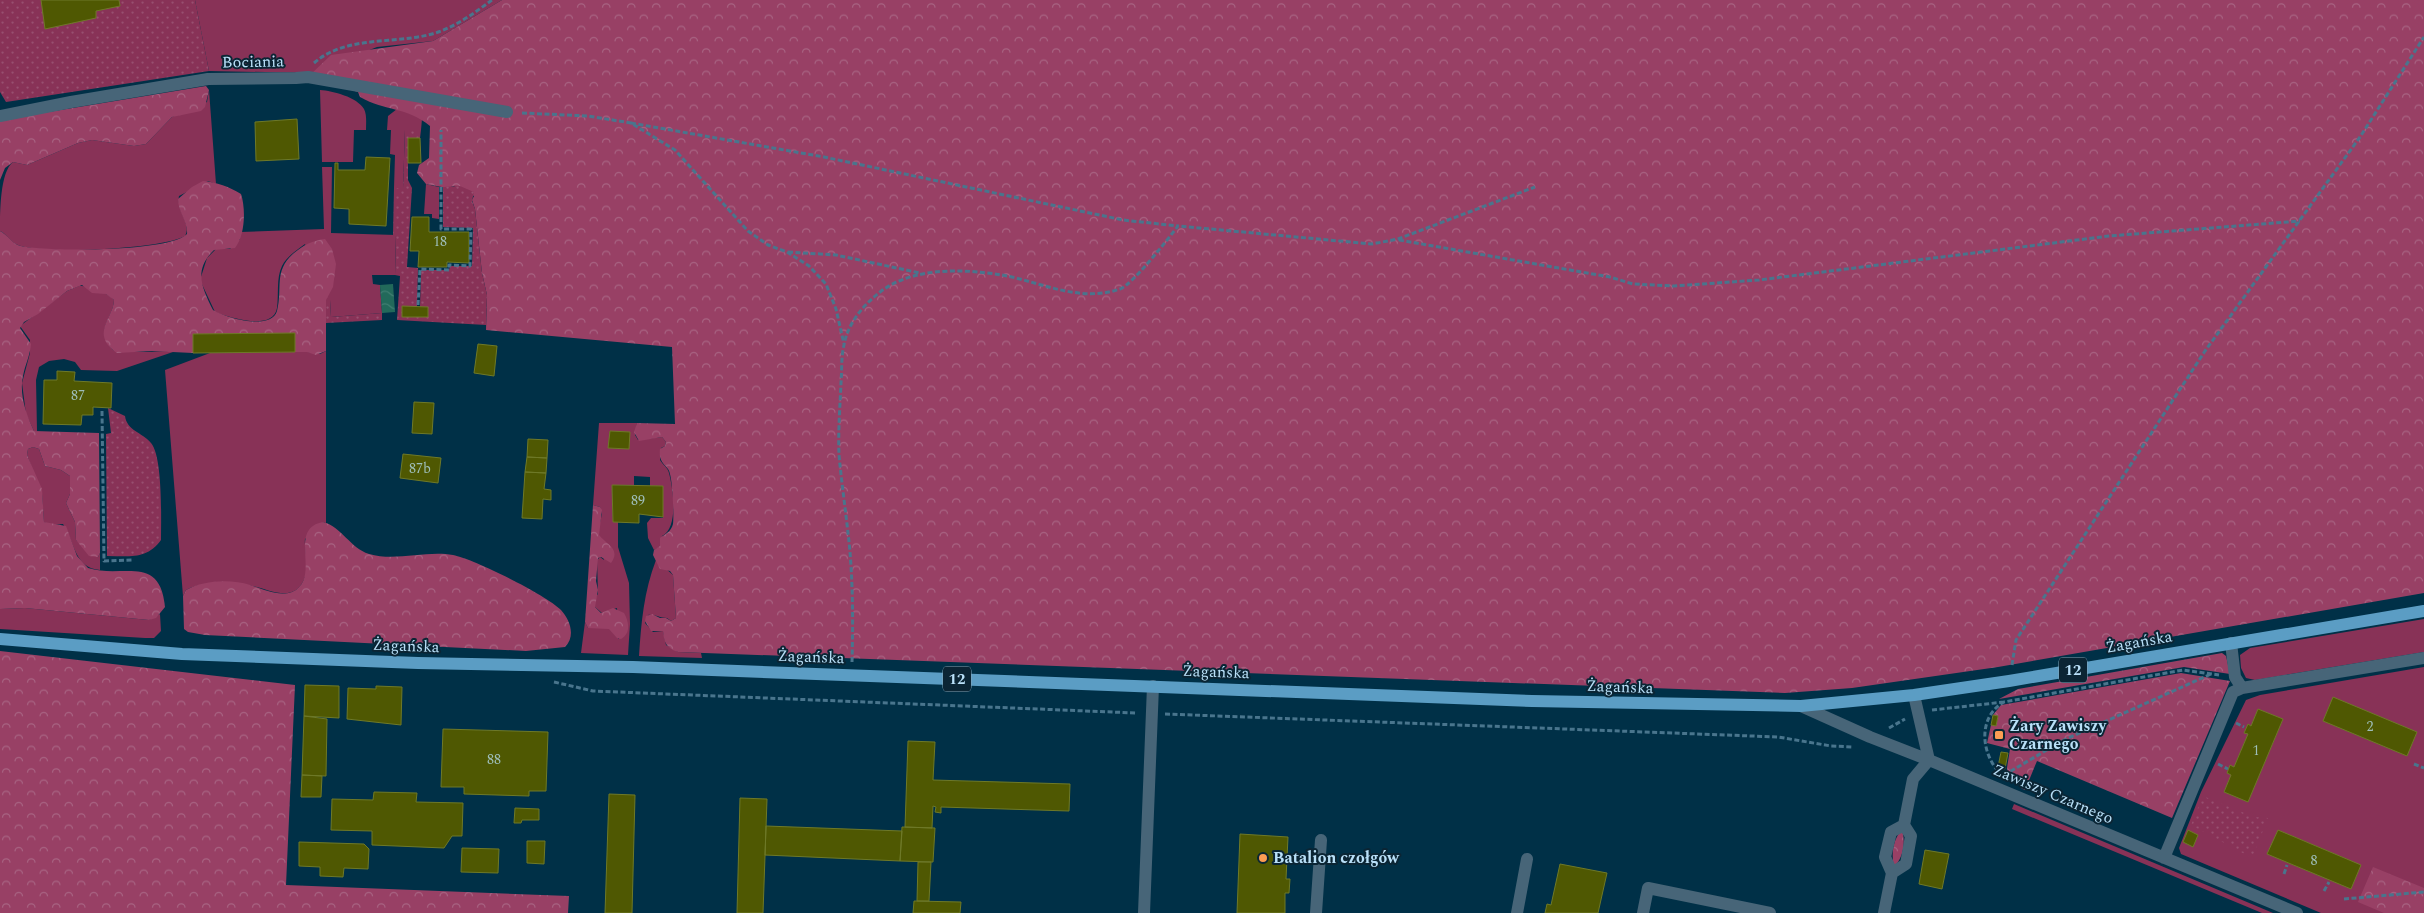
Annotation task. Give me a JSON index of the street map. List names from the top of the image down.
{
  "streets": {
    "main road": ["Żagańska", "12"],
    "street": ["Bociania", "Zawiszy Czarnego"]
  },
  "crossings": [
    ["Żagańska", "Zawiszy Czarnego"]
  ],
  "places": {
    "transit": ["Żary Zawiszy Czarnego"],
    "other": ["Batalion czołgów"]
  },
  "house_numbers": [
    "18",
    "87",
    "87b",
    "89",
    "2",
    "1",
    "88",
    "8"
  ]
}
